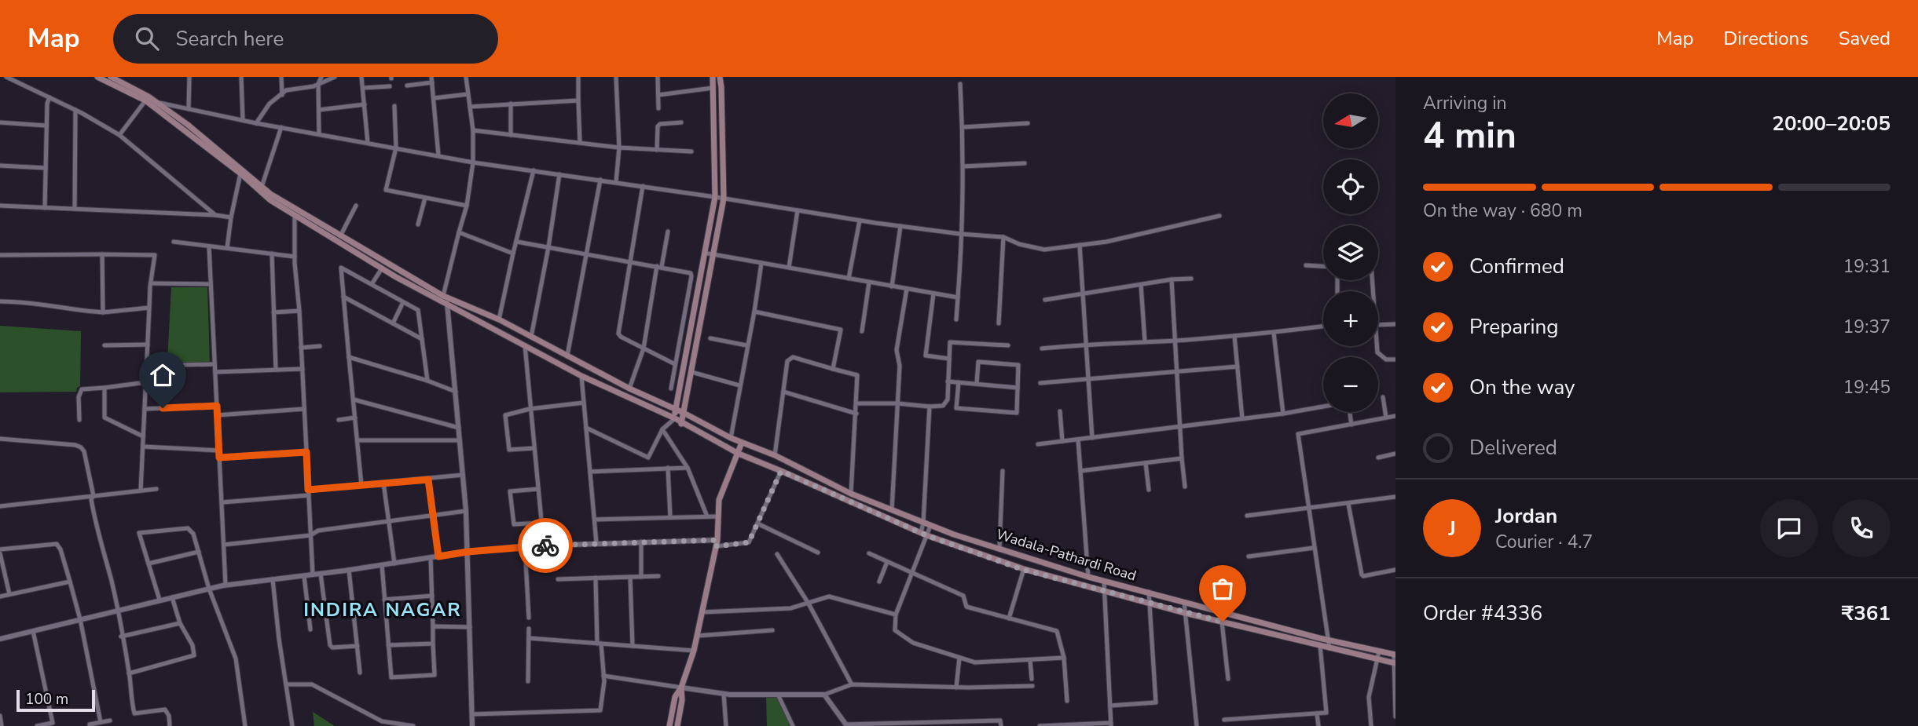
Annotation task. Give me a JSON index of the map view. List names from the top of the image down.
{
  "streets": {
    "main road": ["Wadala-Pathardi Road"]
  },
  "districts": ["INDIRA NAGAR"],
  "scale_bar": "100 m",
  "north": "left",
  "page": {
    "header": "Map",
    "search": "Search here",
    "nav": ["Map", "Directions", "Saved"],
    "heading": ["4 min", "Arriving in", "20:00–20:05"],
    "panel": [
      "Jordan",
      "Courier · 4.7",
      "Order #4336",
      "₹361"
    ],
    "map_buttons": ["+", "−"],
    "bar": "On the way · 680 m",
    "list": [
      ["Confirmed", "19:31"],
      ["Preparing", "19:37"],
      ["On the way", "19:45"],
      "Delivered"
    ],
    "round": "J",
    "scale": "100 m"
  }
}
